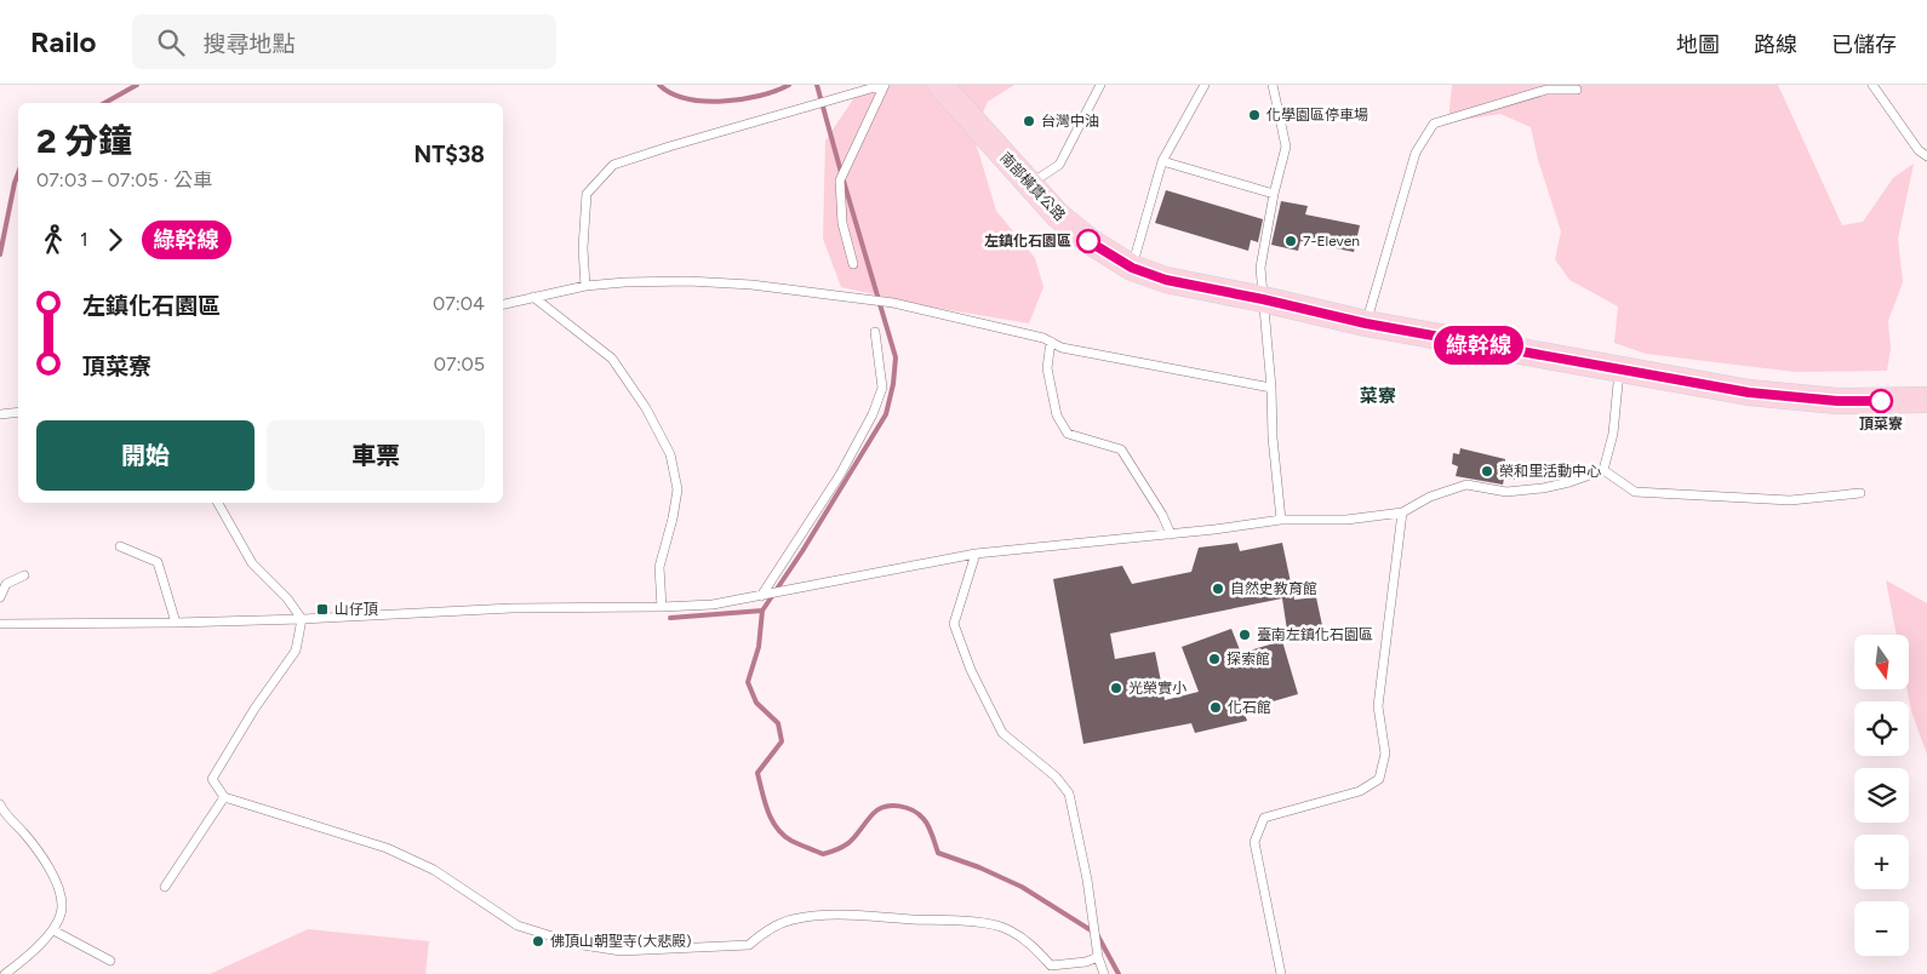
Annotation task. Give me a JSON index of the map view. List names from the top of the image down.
{
  "streets": {
    "main road": ["南部橫貫公路"]
  },
  "districts": ["菜寮"],
  "places": {
    "other": [
      "化學園區停車場",
      "台灣中油",
      "左鎮化石園區",
      "7-Eleven",
      "頂菜寮",
      "榮和里活動中心",
      "自然史教育館",
      "臺南左鎮化石園區",
      "探索館",
      "光榮實小",
      "化石館",
      "佛頂山朝聖寺(大悲殿)"
    ],
    "transit": ["山仔頂"]
  },
  "lines": ["bus line 綠幹線"],
  "north": "bottom",
  "page": {
    "header": "Railo",
    "search": "搜尋地點",
    "nav": ["地圖", "路線", "已儲存"],
    "on_map": "綠幹線",
    "heading": ["2 分鐘", "07:03 – 07:05 · 公車", "NT$38"],
    "legs": ["1", "綠幹線"],
    "list": [
      {
        "name": "左鎮化石園區",
        "value": "07:04"
      },
      {
        "name": "頂菜寮",
        "value": "07:05"
      }
    ],
    "buttons": ["開始", "車票"],
    "map_buttons": ["+", "−"]
  }
}
